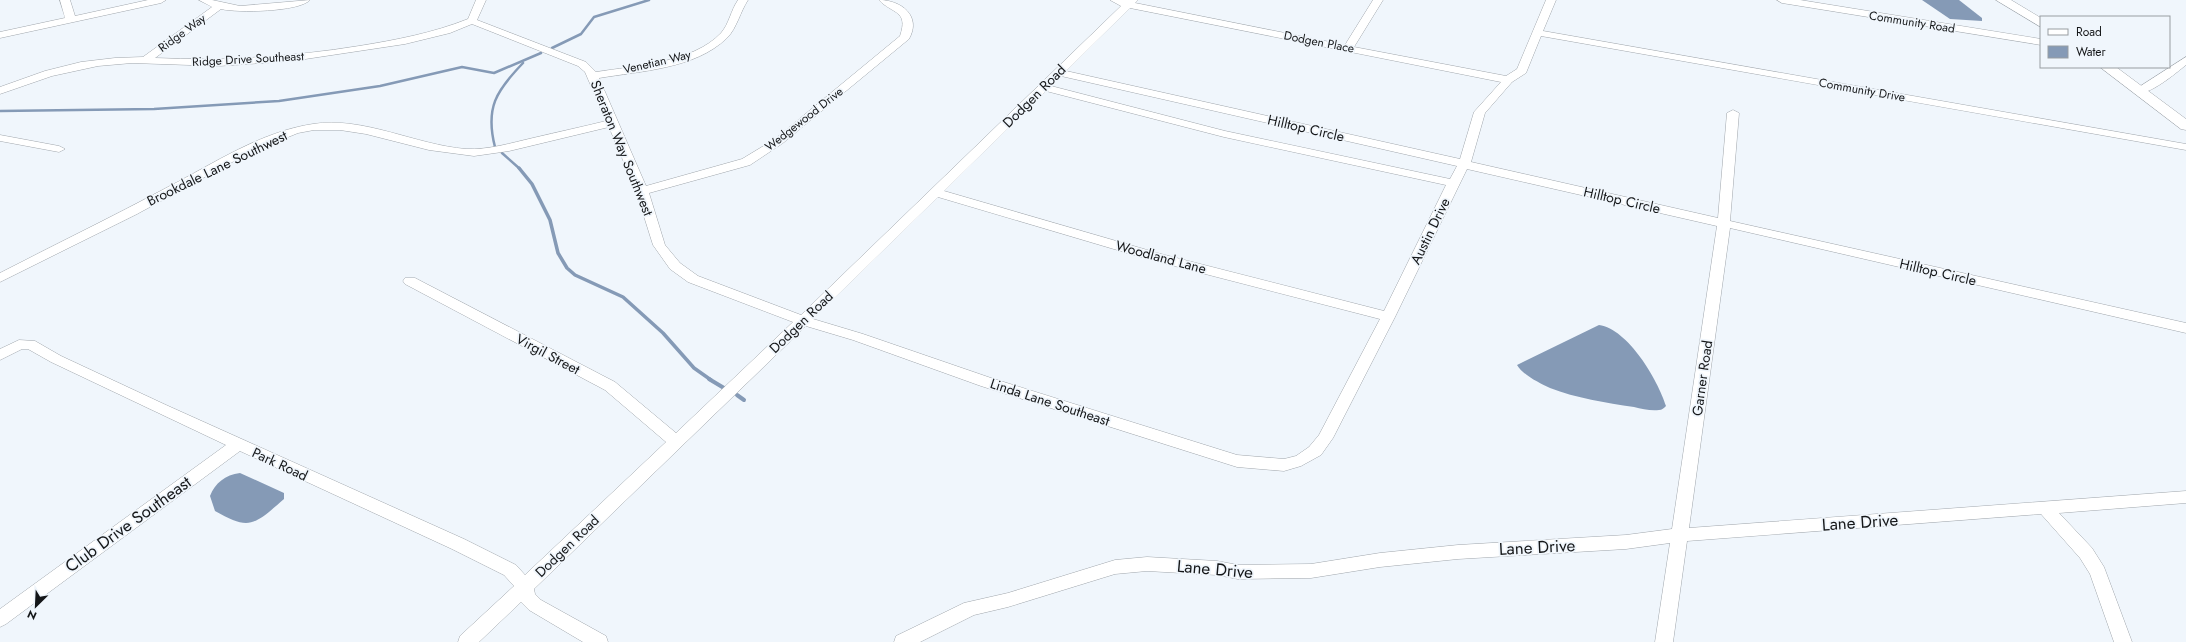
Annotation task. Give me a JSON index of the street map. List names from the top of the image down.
{
  "streets": {
    "street": [
      "Community Road",
      "Ridge Way",
      "Dodgen Place",
      "Ridge Drive Southeast",
      "Venetian Way",
      "Community Drive",
      "Dodgen Road",
      "Wedgewood Drive",
      "Hilltop Circle",
      "Sheraton Way Southwest",
      "Brookdale Lane Southwest",
      "Austin Drive",
      "Woodland Lane",
      "Virgil Street",
      "Garner Road",
      "Linda Lane Southeast",
      "Park Road",
      "Lane Drive",
      "Club Drive Southeast"
    ]
  },
  "crossings": [
    ["Ridge Way", "Ridge Drive Southeast"],
    ["Dodgen Place", "Dodgen Road"],
    ["Dodgen Place", "Austin Drive"],
    ["Ridge Drive Southeast", "Sheraton Way Southwest"],
    ["Venetian Way", "Sheraton Way Southwest"],
    ["Community Drive", "Austin Drive"],
    ["Dodgen Road", "Hilltop Circle"],
    ["Dodgen Road", "Sheraton Way Southwest"],
    ["Dodgen Road", "Woodland Lane"],
    ["Dodgen Road", "Virgil Street"],
    ["Dodgen Road", "Linda Lane Southeast"],
    ["Dodgen Road", "Park Road"],
    ["Wedgewood Drive", "Sheraton Way Southwest"],
    ["Hilltop Circle", "Austin Drive"],
    ["Hilltop Circle", "Garner Road"],
    ["Sheraton Way Southwest", "Brookdale Lane Southwest"],
    ["Sheraton Way Southwest", "Linda Lane Southeast"],
    ["Austin Drive", "Woodland Lane"],
    ["Austin Drive", "Linda Lane Southeast"],
    ["Garner Road", "Lane Drive"],
    ["Park Road", "Club Drive Southeast"]
  ],
  "legend": ["Road", "Water"],
  "north": "bottom left"
}
